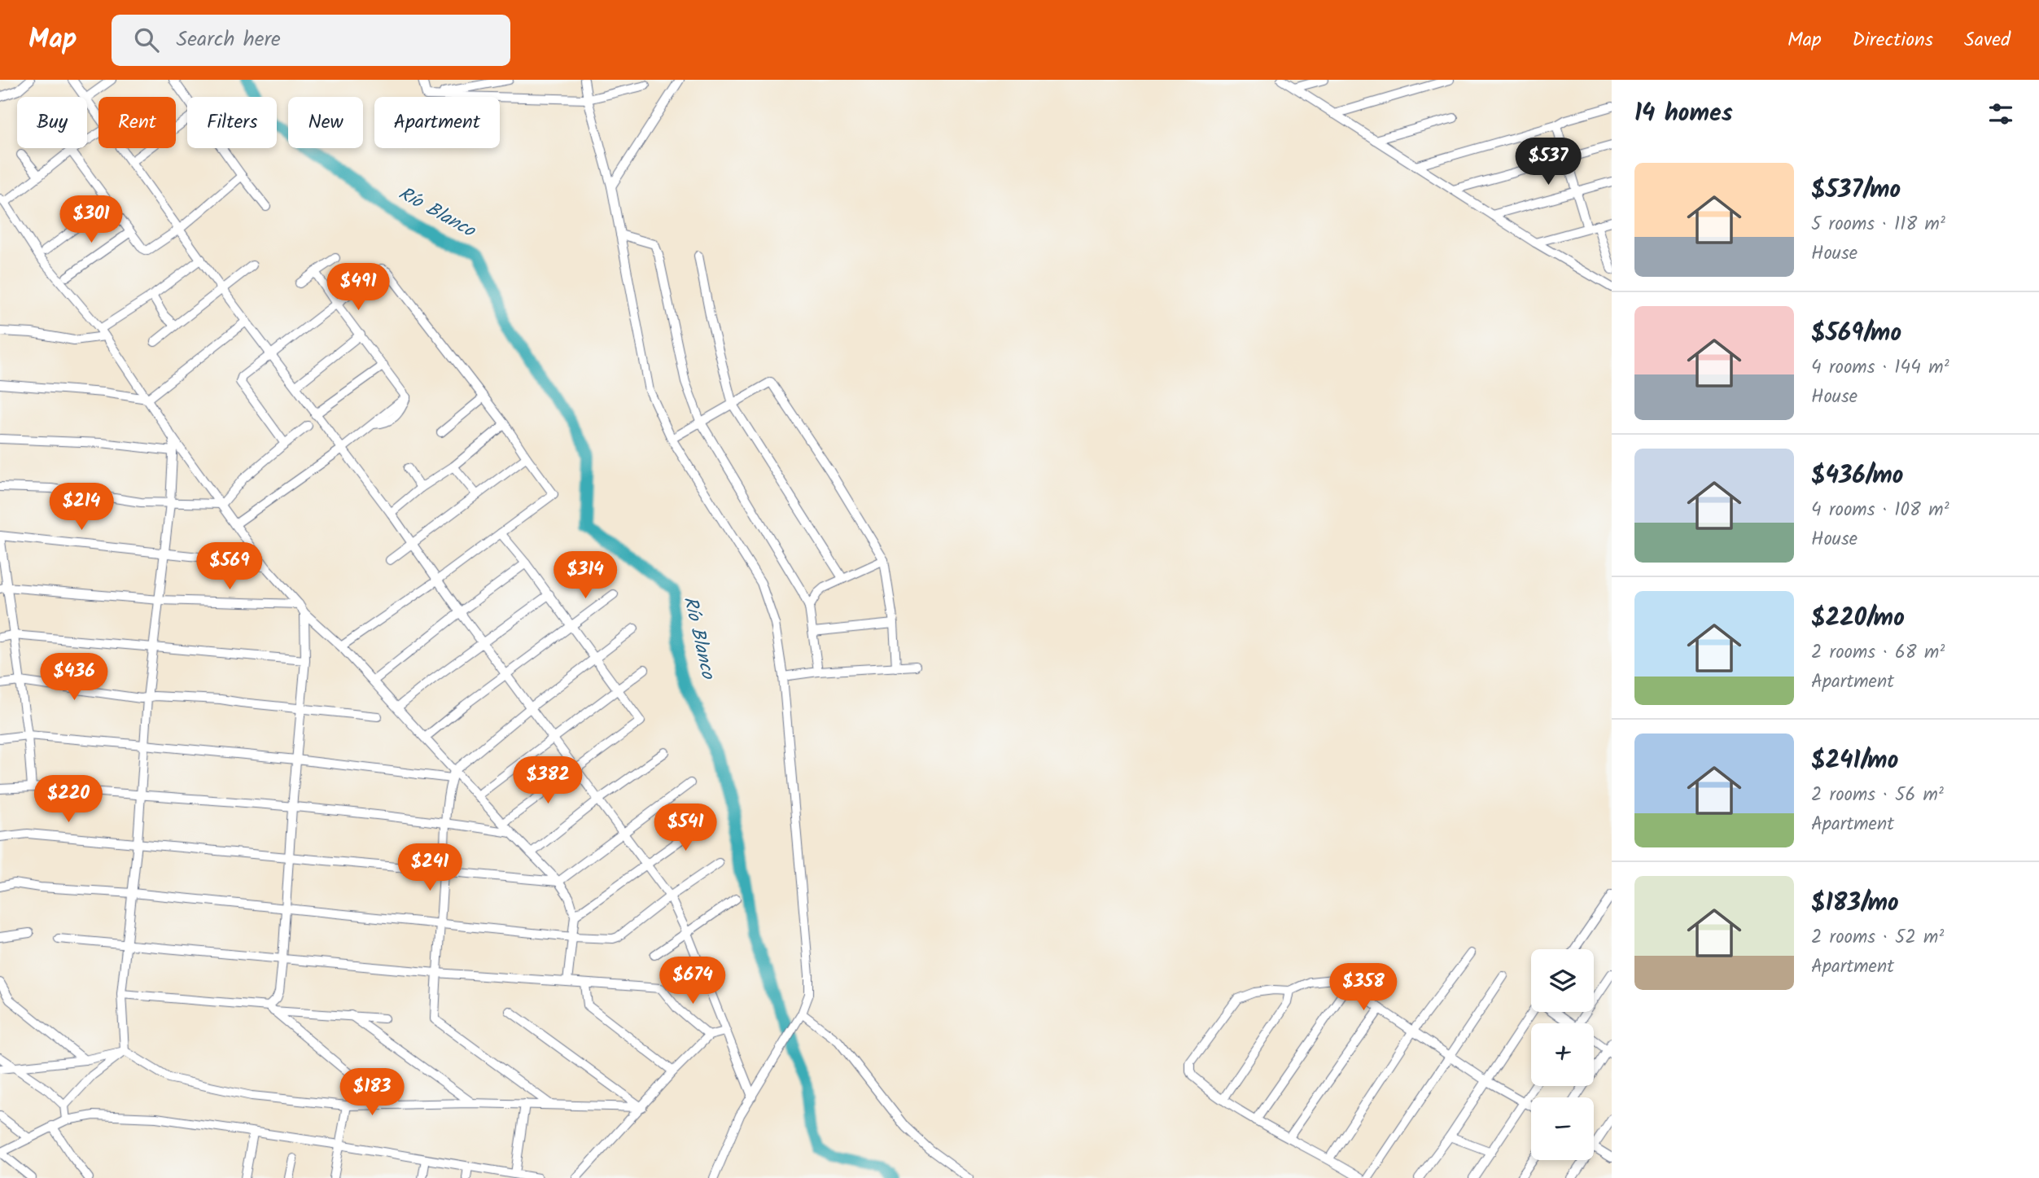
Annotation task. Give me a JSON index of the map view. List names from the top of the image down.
{
  "water": ["Río Blanco"],
  "page": {
    "header": "Map",
    "search": "Search here",
    "nav": ["Map", "Directions", "Saved"],
    "heading": "14 homes",
    "chip": [
      "Buy",
      "Rent",
      "Filters",
      "New",
      "Apartment"
    ],
    "price": [
      "$537",
      "$301",
      "$491",
      "$214",
      "$569",
      "$314",
      "$436",
      "$382",
      "$220",
      "$541",
      "$241",
      "$674",
      "$358",
      "$183"
    ],
    "list": [
      {
        "name": "$537/mo",
        "note": "5 rooms · 118 m² · House"
      },
      {
        "name": "$569/mo",
        "note": "4 rooms · 144 m² · House"
      },
      {
        "name": "$436/mo",
        "note": "4 rooms · 108 m² · House"
      },
      {
        "name": "$220/mo",
        "note": "2 rooms · 68 m² · Apartment"
      },
      {
        "name": "$241/mo",
        "note": "2 rooms · 56 m² · Apartment"
      },
      {
        "name": "$183/mo",
        "note": "2 rooms · 52 m² · Apartment"
      }
    ],
    "map_buttons": ["+", "−"]
  }
}
